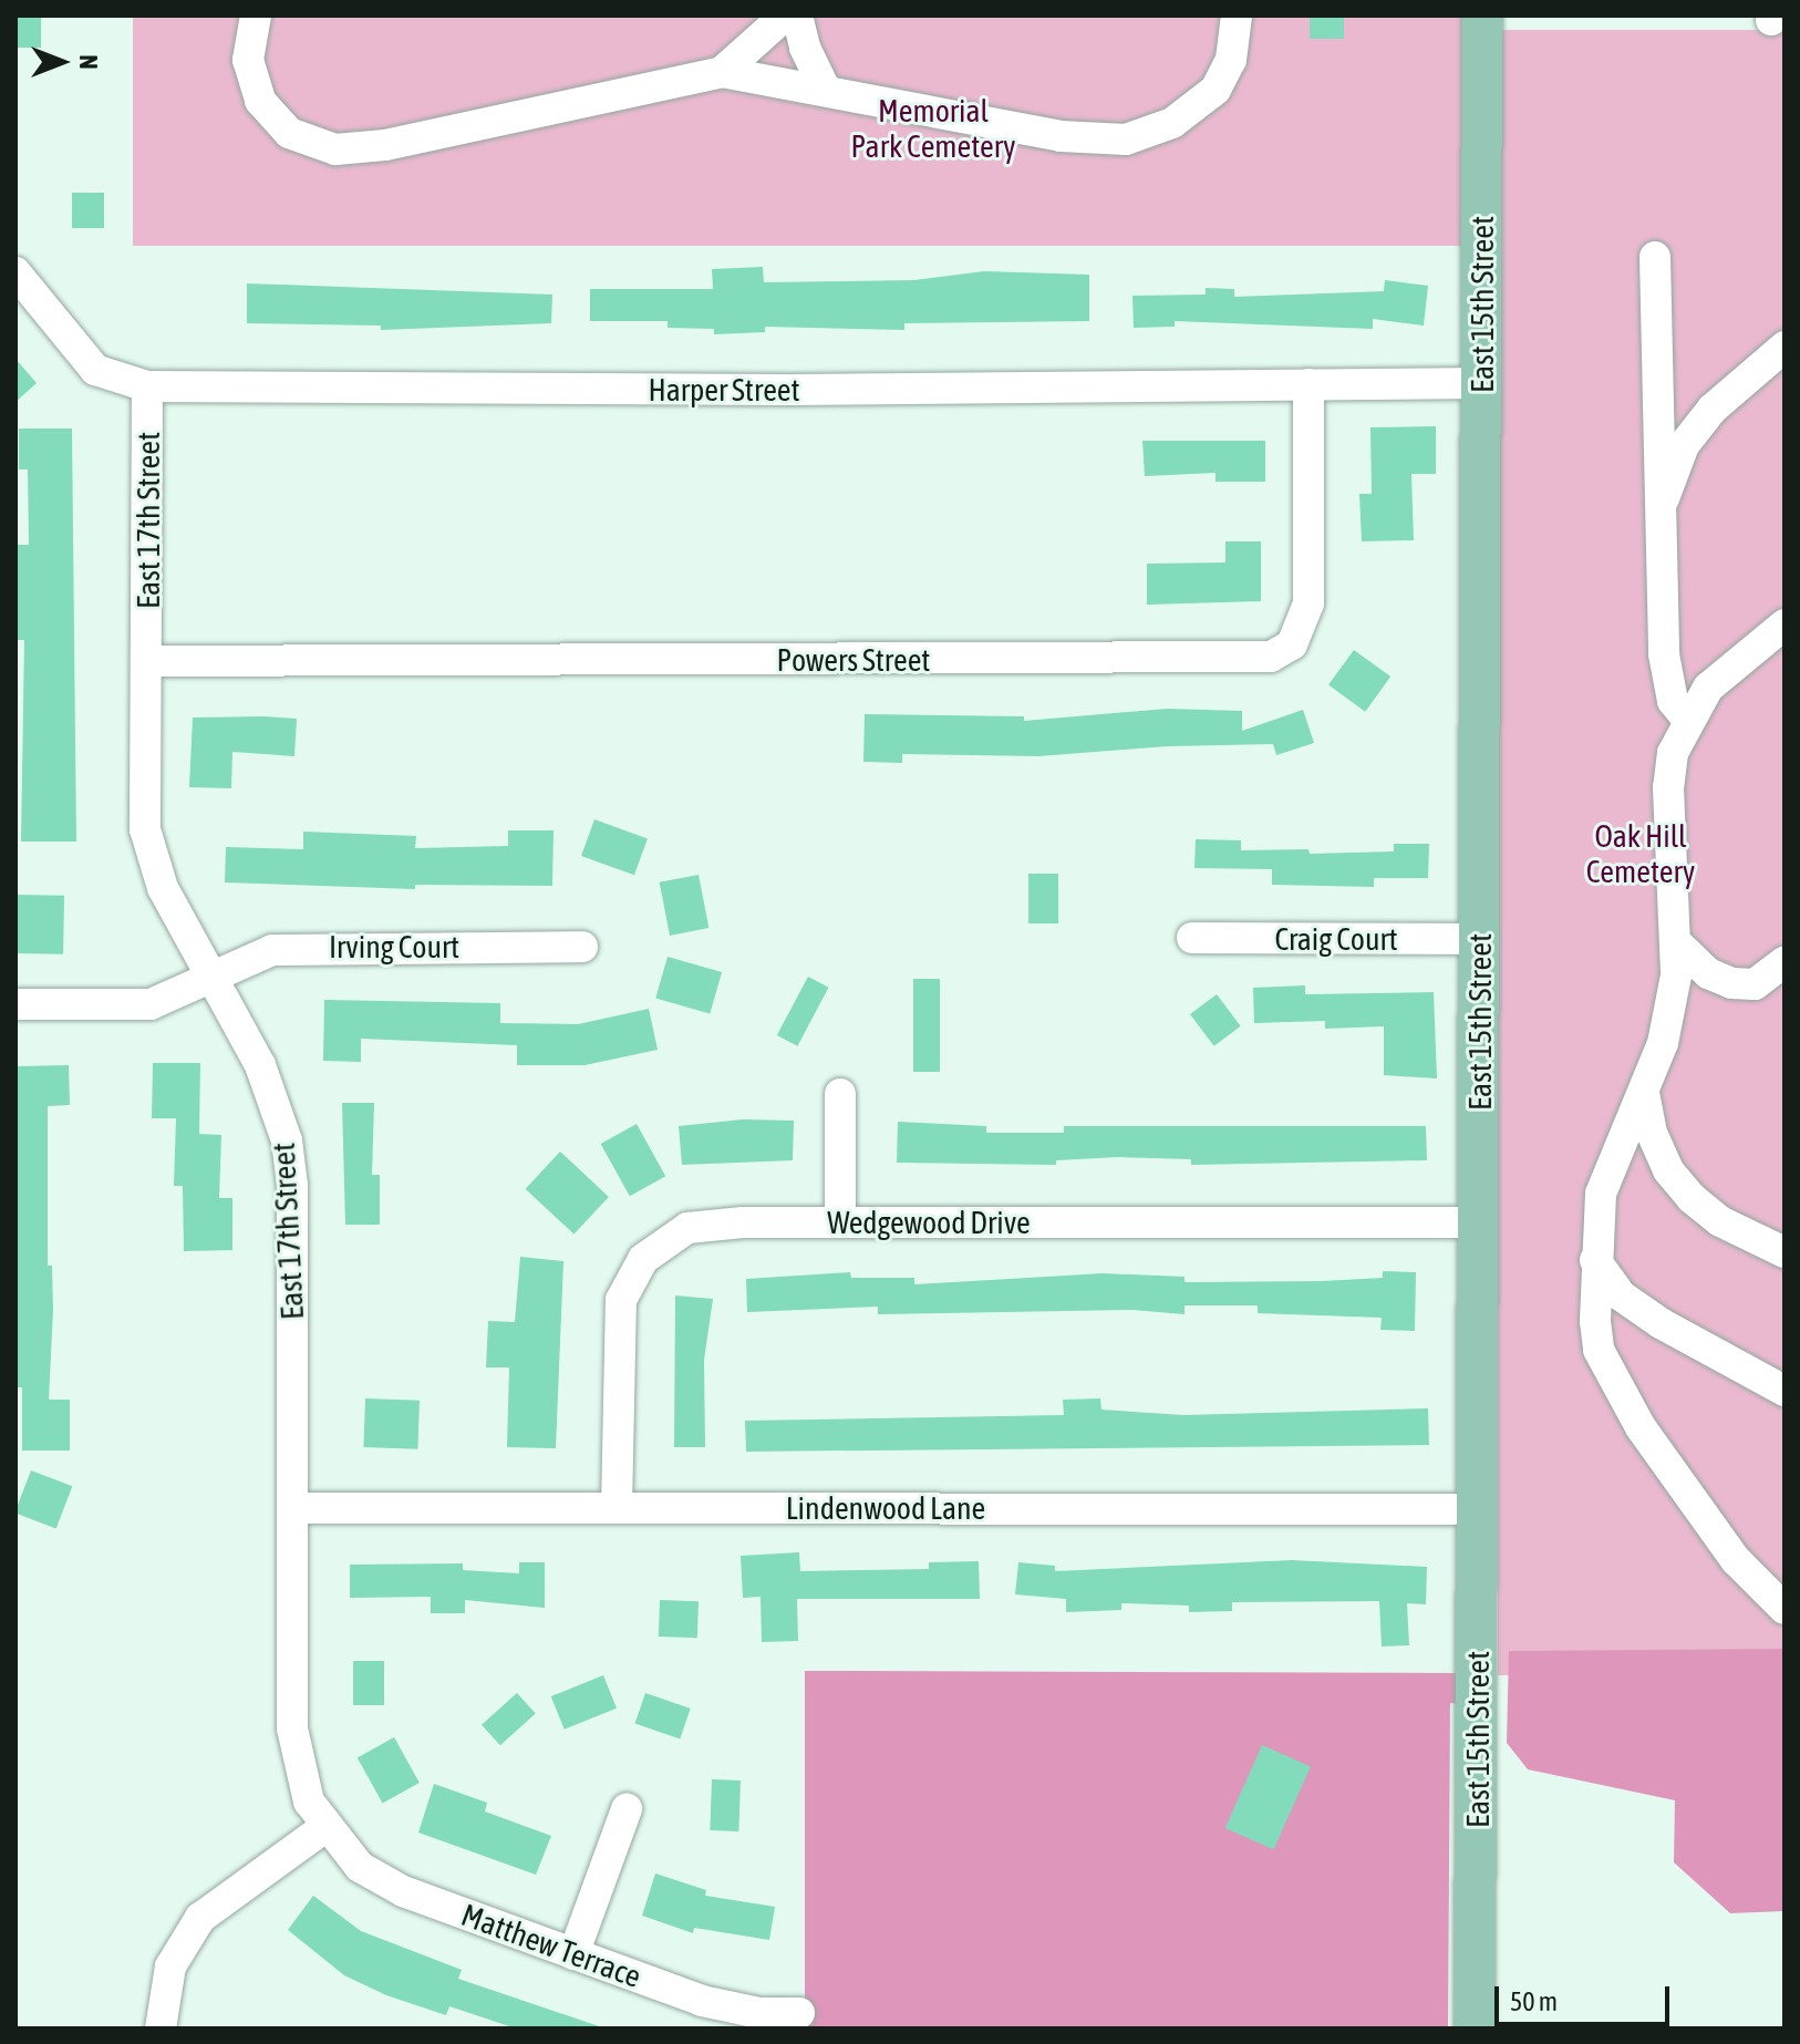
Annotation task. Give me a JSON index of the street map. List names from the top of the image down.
{
  "streets": {
    "main road": ["East 15th Street"],
    "street": [
      "Harper Street",
      "East 17th Street",
      "Powers Street",
      "Craig Court",
      "Irving Court",
      "Wedgewood Drive",
      "Lindenwood Lane",
      "Matthew Terrace"
    ]
  },
  "crossings": [
    ["East 15th Street", "Harper Street"],
    ["East 15th Street", "Craig Court"],
    ["East 15th Street", "Wedgewood Drive"],
    ["East 15th Street", "Lindenwood Lane"],
    ["Harper Street", "East 17th Street"],
    ["Harper Street", "Powers Street"],
    ["East 17th Street", "Powers Street"],
    ["East 17th Street", "Irving Court"],
    ["East 17th Street", "Lindenwood Lane"],
    ["East 17th Street", "Matthew Terrace"],
    ["Wedgewood Drive", "Lindenwood Lane"]
  ],
  "parks": ["Memorial Park Cemetery", "Oak Hill Cemetery"],
  "scale_bar": "50 m",
  "north": "right"
}
